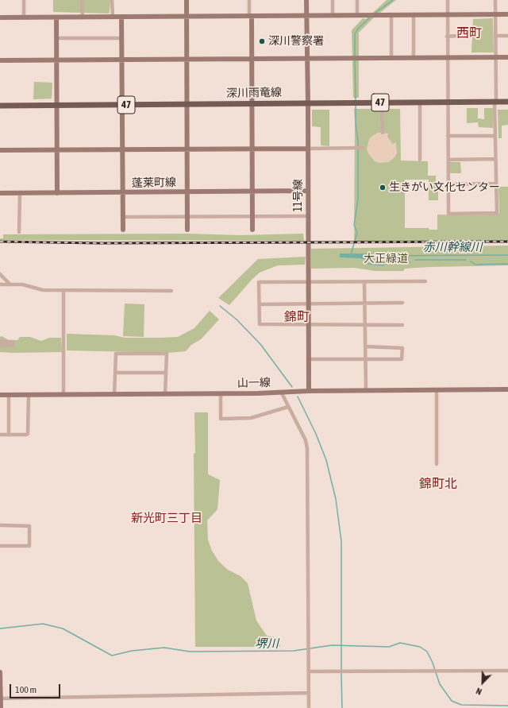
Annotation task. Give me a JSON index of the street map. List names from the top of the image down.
{
  "streets": {
    "main road": ["深川雨竜線", "47"],
    "street": ["蓬莱町線", "11号線", "山一線"]
  },
  "crossings": [
    ["深川雨竜線", "11号線"],
    ["蓬莱町線", "11号線"],
    ["11号線", "山一線"]
  ],
  "districts": [
    "西町",
    "錦町",
    "錦町北",
    "新光町三丁目"
  ],
  "water": ["赤川幹線川", "堺川"],
  "parks": ["大正緑道"],
  "places": ["深川警察署", "生きがい文化センター"],
  "scale_bar": "100 m",
  "north": "bottom left"
}
